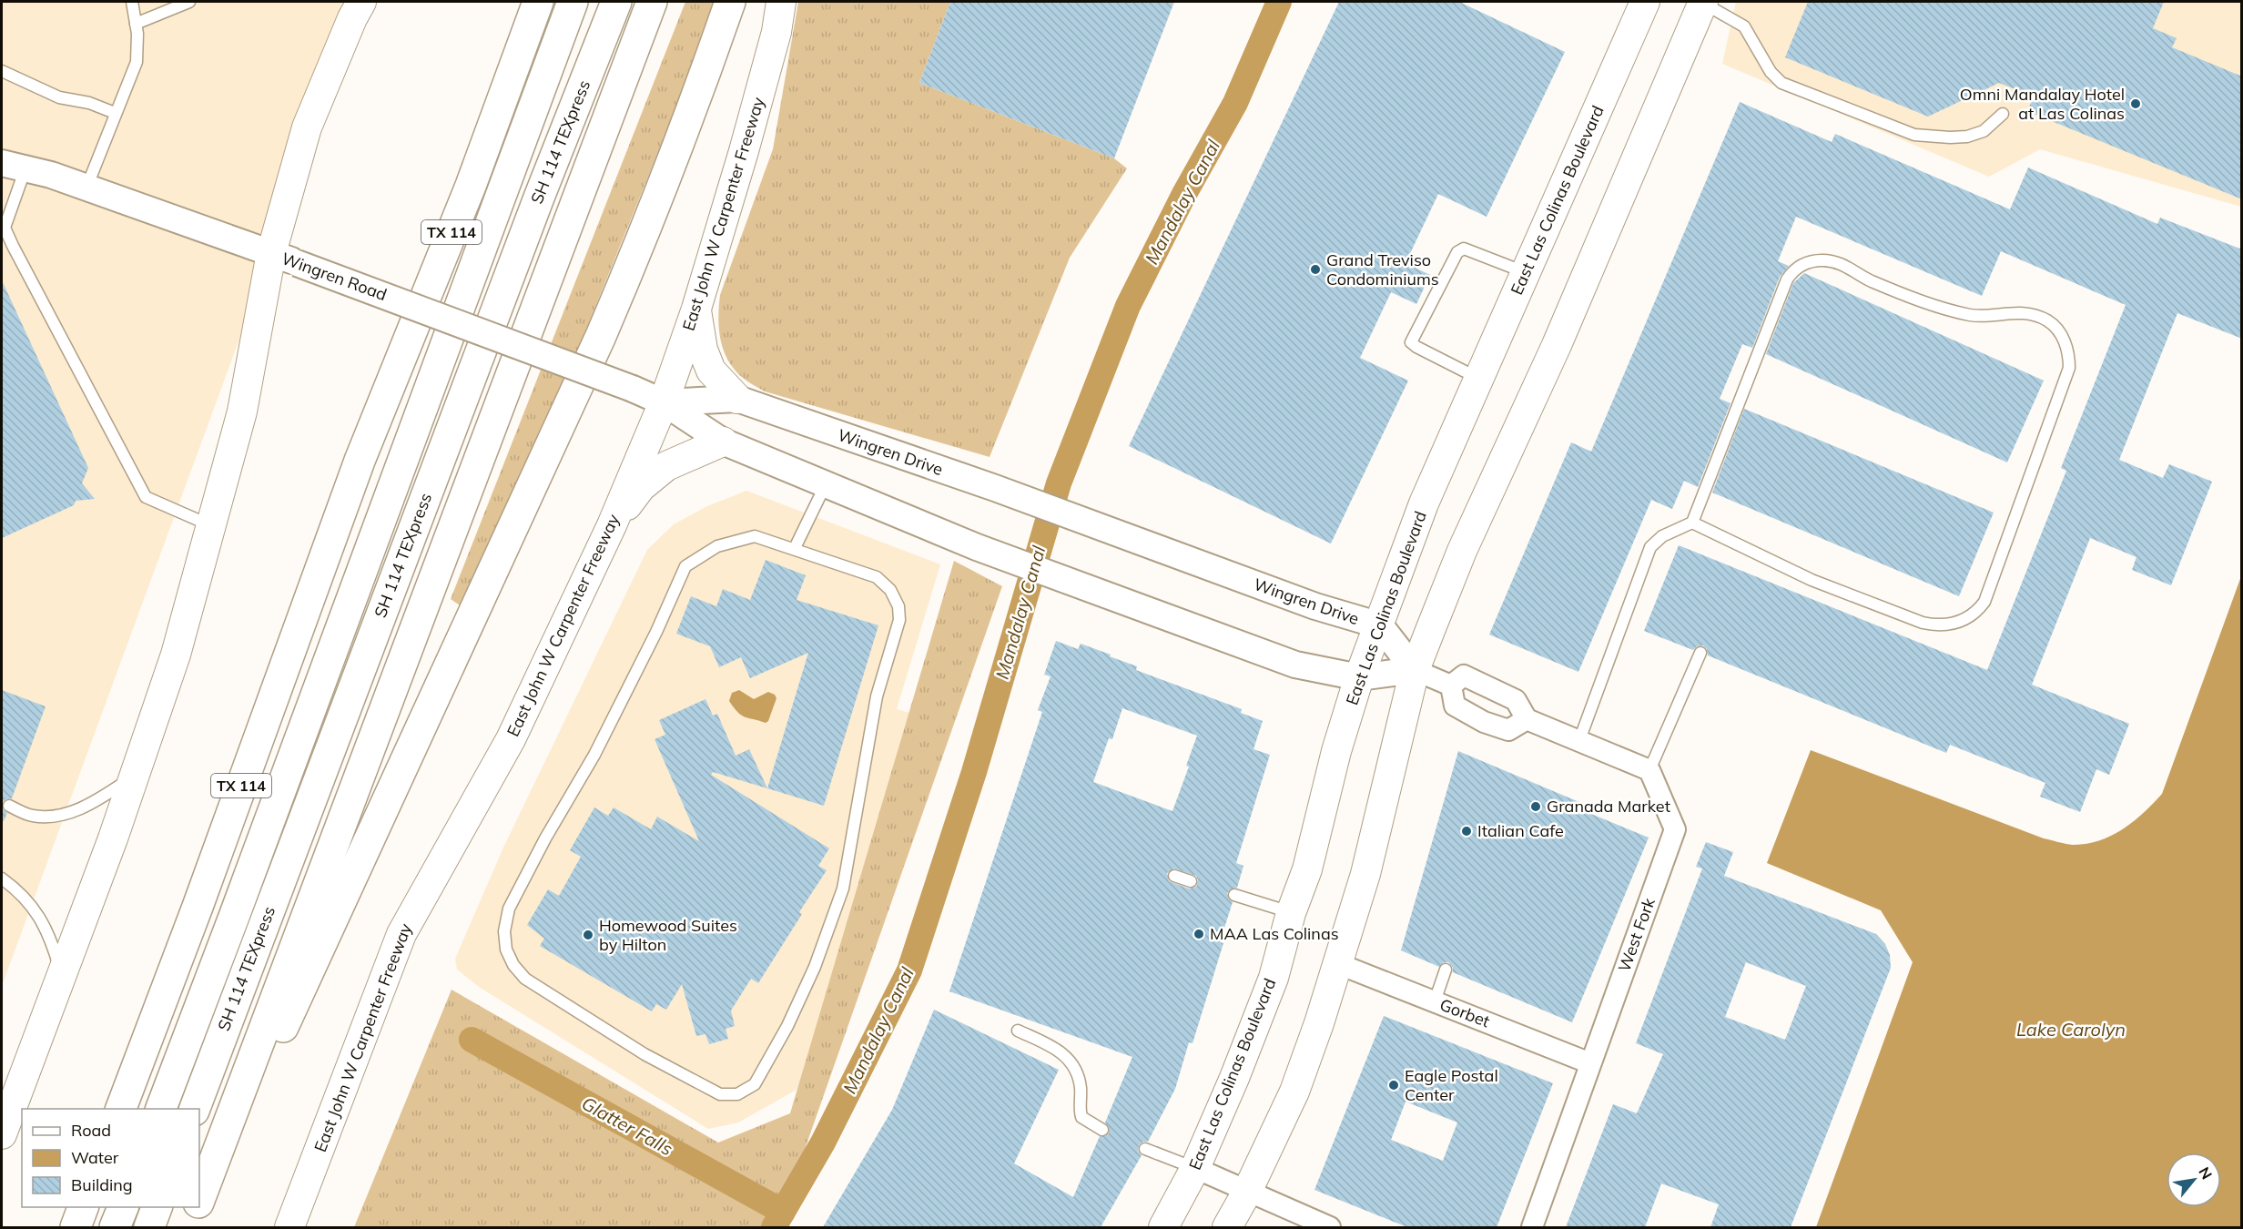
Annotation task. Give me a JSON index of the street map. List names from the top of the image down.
{
  "streets": {
    "highway": ["SH 114 TEXpress", "TX 114"],
    "main road": ["East Las Colinas Boulevard", "East John W Carpenter Freeway"],
    "street": [
      "Wingren Road",
      "Wingren Drive",
      "West Fork",
      "Gorbet"
    ]
  },
  "crossings": [
    ["East Las Colinas Boulevard", "Wingren Drive"],
    ["East John W Carpenter Freeway", "Wingren Road"],
    ["East John W Carpenter Freeway", "Wingren Drive"],
    ["Wingren Road", "Wingren Drive"],
    ["West Fork", "Gorbet"]
  ],
  "water": ["Mandalay Canal", "Lake Carolyn", "Glatter Falls"],
  "places": [
    "Omni Mandalay Hotel at Las Colinas",
    "Grand Treviso Condominiums",
    "Granada Market",
    "Italian Cafe",
    "MAA Las Colinas",
    "Homewood Suites by Hilton",
    "Eagle Postal Center"
  ],
  "legend": ["Road", "Water", "Building"],
  "north": "top right"
}
